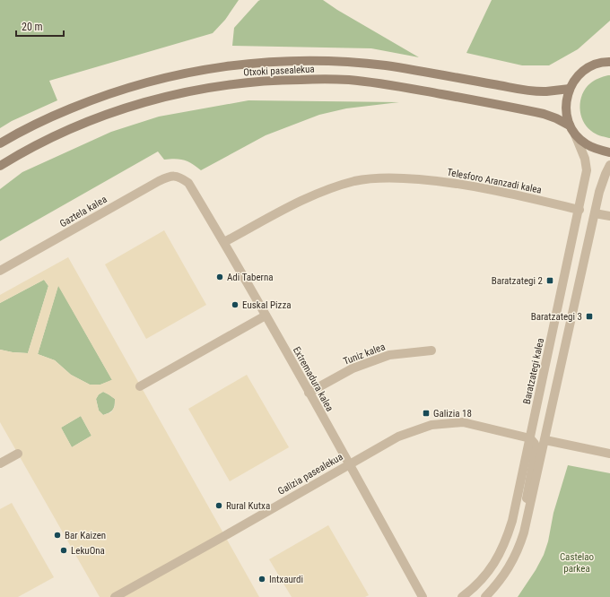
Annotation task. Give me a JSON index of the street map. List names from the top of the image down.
{
  "streets": {
    "main road": ["Otxoki pasealekua"],
    "street": [
      "Telesforo Aranzadi kalea",
      "Gaztela kalea",
      "Tuniz kalea",
      "Baratzategi kalea",
      "Extremadura kalea",
      "Galizia pasealekua"
    ]
  },
  "crossings": [
    ["Telesforo Aranzadi kalea", "Baratzategi kalea"],
    ["Telesforo Aranzadi kalea", "Extremadura kalea"],
    ["Gaztela kalea", "Extremadura kalea"],
    ["Tuniz kalea", "Extremadura kalea"],
    ["Baratzategi kalea", "Galizia pasealekua"],
    ["Extremadura kalea", "Galizia pasealekua"]
  ],
  "parks": ["Castelao parkea"],
  "places": {
    "other": [
      "Adi Taberna",
      "Euskal Pizza",
      "Rural Kutxa",
      "Bar Kaizen",
      "LekuOna",
      "Intxaurdi"
    ],
    "transit": ["Baratzategi 2", "Baratzategi 3", "Galizia 18"]
  },
  "scale_bar": "20 m"
}
